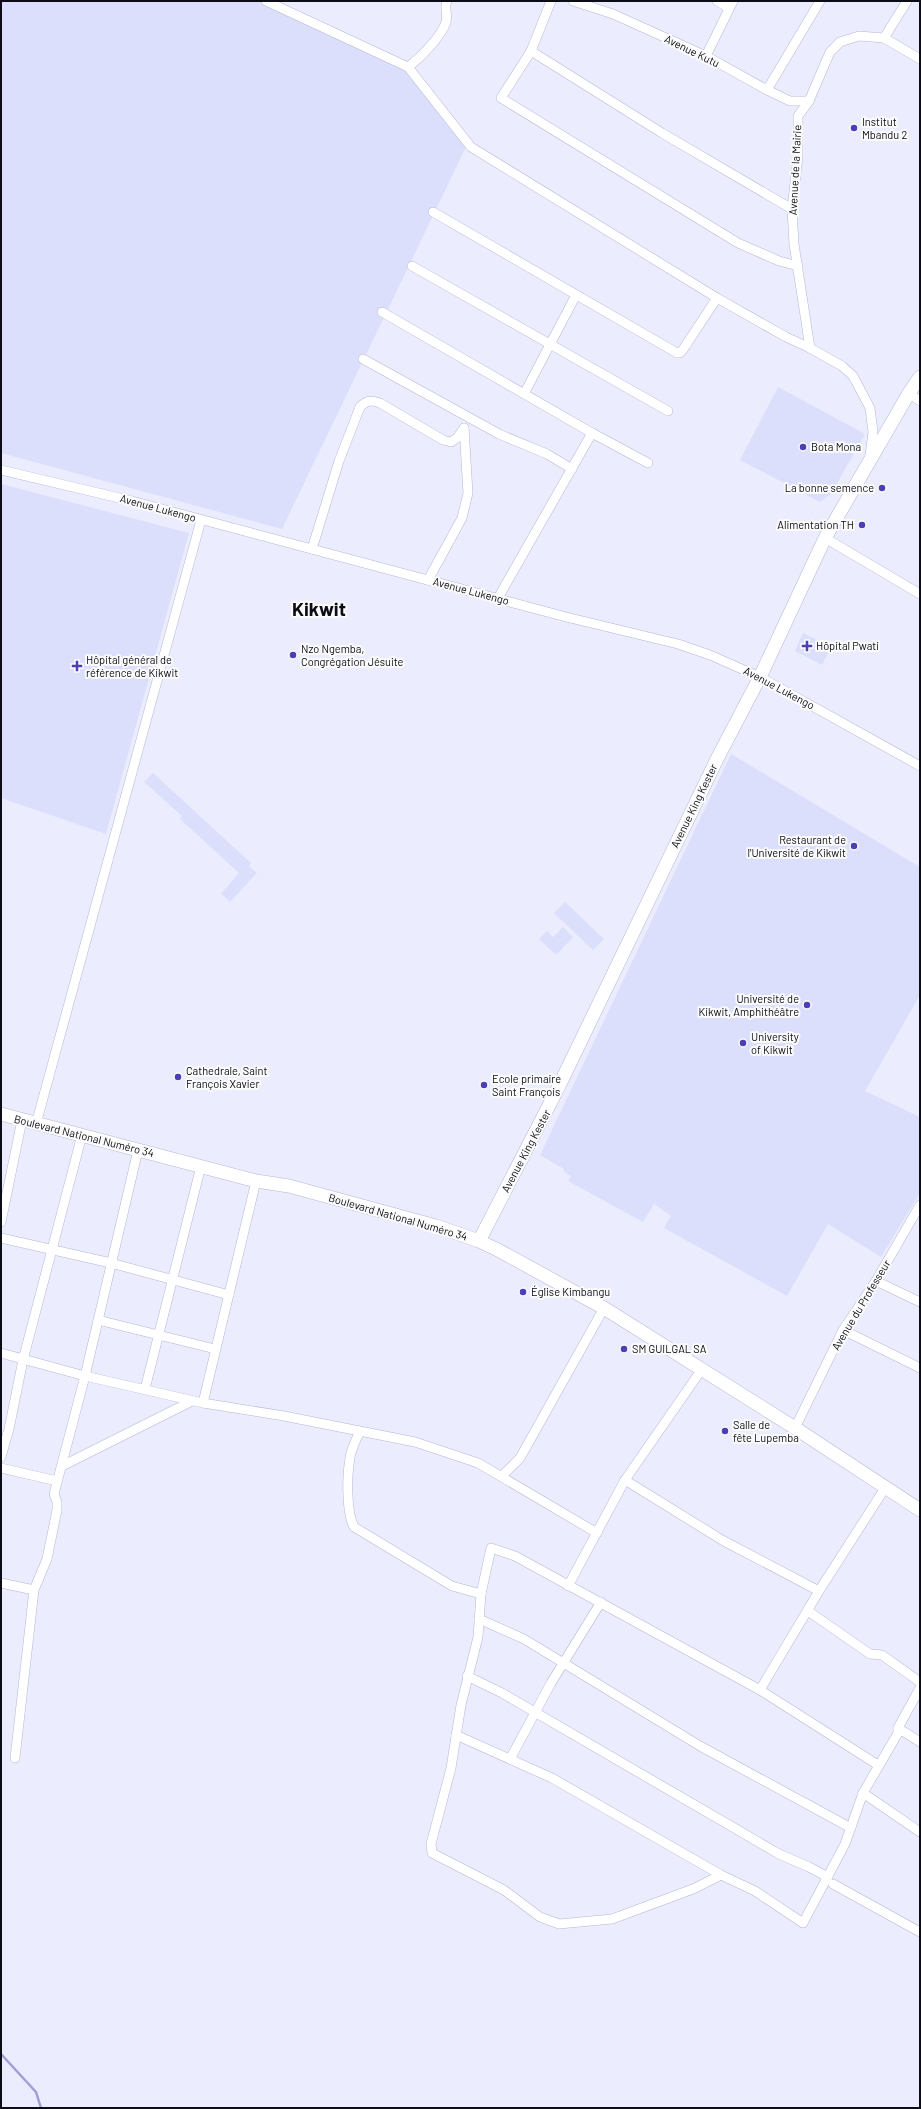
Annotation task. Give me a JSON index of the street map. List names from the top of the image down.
{
  "streets": {
    "main road": ["Avenue King Kester", "Boulevard National Numéro 34"],
    "street": [
      "Avenue Kutu",
      "Avenue de la Mairie",
      "Avenue Lukengo",
      "Avenue du Professeur"
    ]
  },
  "crossings": [
    ["Avenue Kutu", "Avenue de la Mairie"],
    ["Avenue Lukengo", "Avenue King Kester"],
    ["Avenue King Kester", "Boulevard National Numéro 34"],
    ["Boulevard National Numéro 34", "Avenue du Professeur"]
  ],
  "districts": ["Kikwit"],
  "places": {
    "other": [
      "Institut Mbandu 2",
      "Bota Mona",
      "La bonne semence",
      "Alimentation TH",
      "Nzo Ngemba, Congrégation Jésuite",
      "Restaurant de l'Université de Kikwit",
      "Université de Kikwit, Amphithéâtre",
      "University of Kikwit",
      "Cathedrale, Saint François Xavier",
      "Ecole primaire Saint François",
      "Église Kimbangu",
      "SM GUILGAL SA",
      "Salle de fête Lupemba"
    ],
    "health": ["Hôpital Pwati", "Hôpital général de référence de Kikwit"]
  }
}
